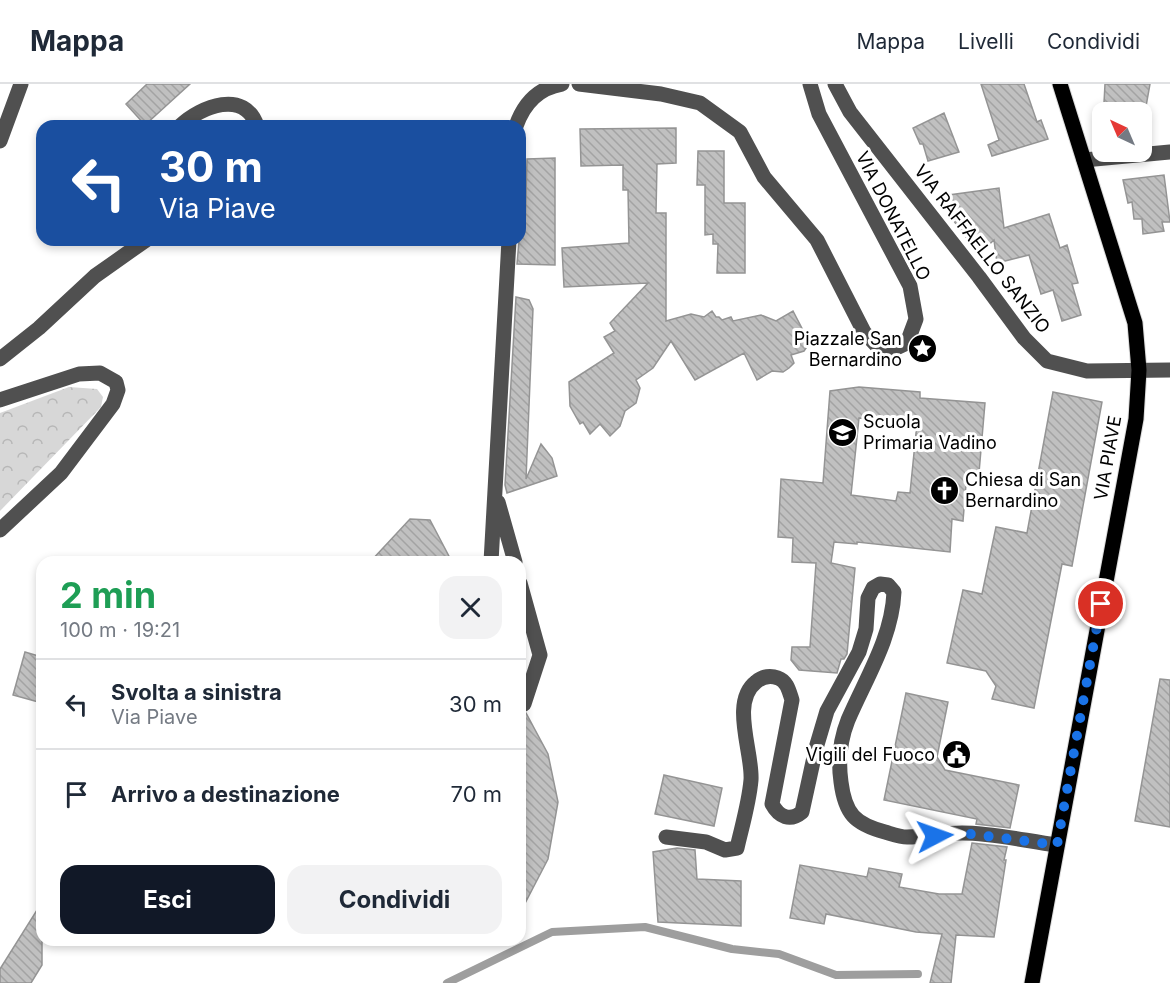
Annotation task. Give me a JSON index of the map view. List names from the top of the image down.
{
  "streets": {
    "main road": ["VIA PIAVE"],
    "street": ["VIA DONATELLO", "VIA RAFFAELLO SANZIO"]
  },
  "crossings": [
    ["VIA RAFFAELLO SANZIO", "VIA PIAVE"]
  ],
  "places": {
    "place": ["Piazzale San Bernardino"],
    "school or university": ["Scuola Primaria Vadino"],
    "church": ["Chiesa di San Bernardino"],
    "public building": ["Vigili del Fuoco"]
  },
  "north": "top left",
  "page": {
    "header": "Mappa",
    "nav": ["Mappa", "Livelli", "Condividi"],
    "turn": ["30 m", "Via Piave"],
    "heading": ["2 min", "100 m · 19:21"],
    "list": [
      {
        "name": "Svolta a sinistra",
        "note": "Via Piave",
        "value": "30 m"
      },
      {
        "name": "Arrivo a destinazione",
        "value": "70 m"
      }
    ],
    "buttons": ["Esci", "Condividi"]
  }
}
